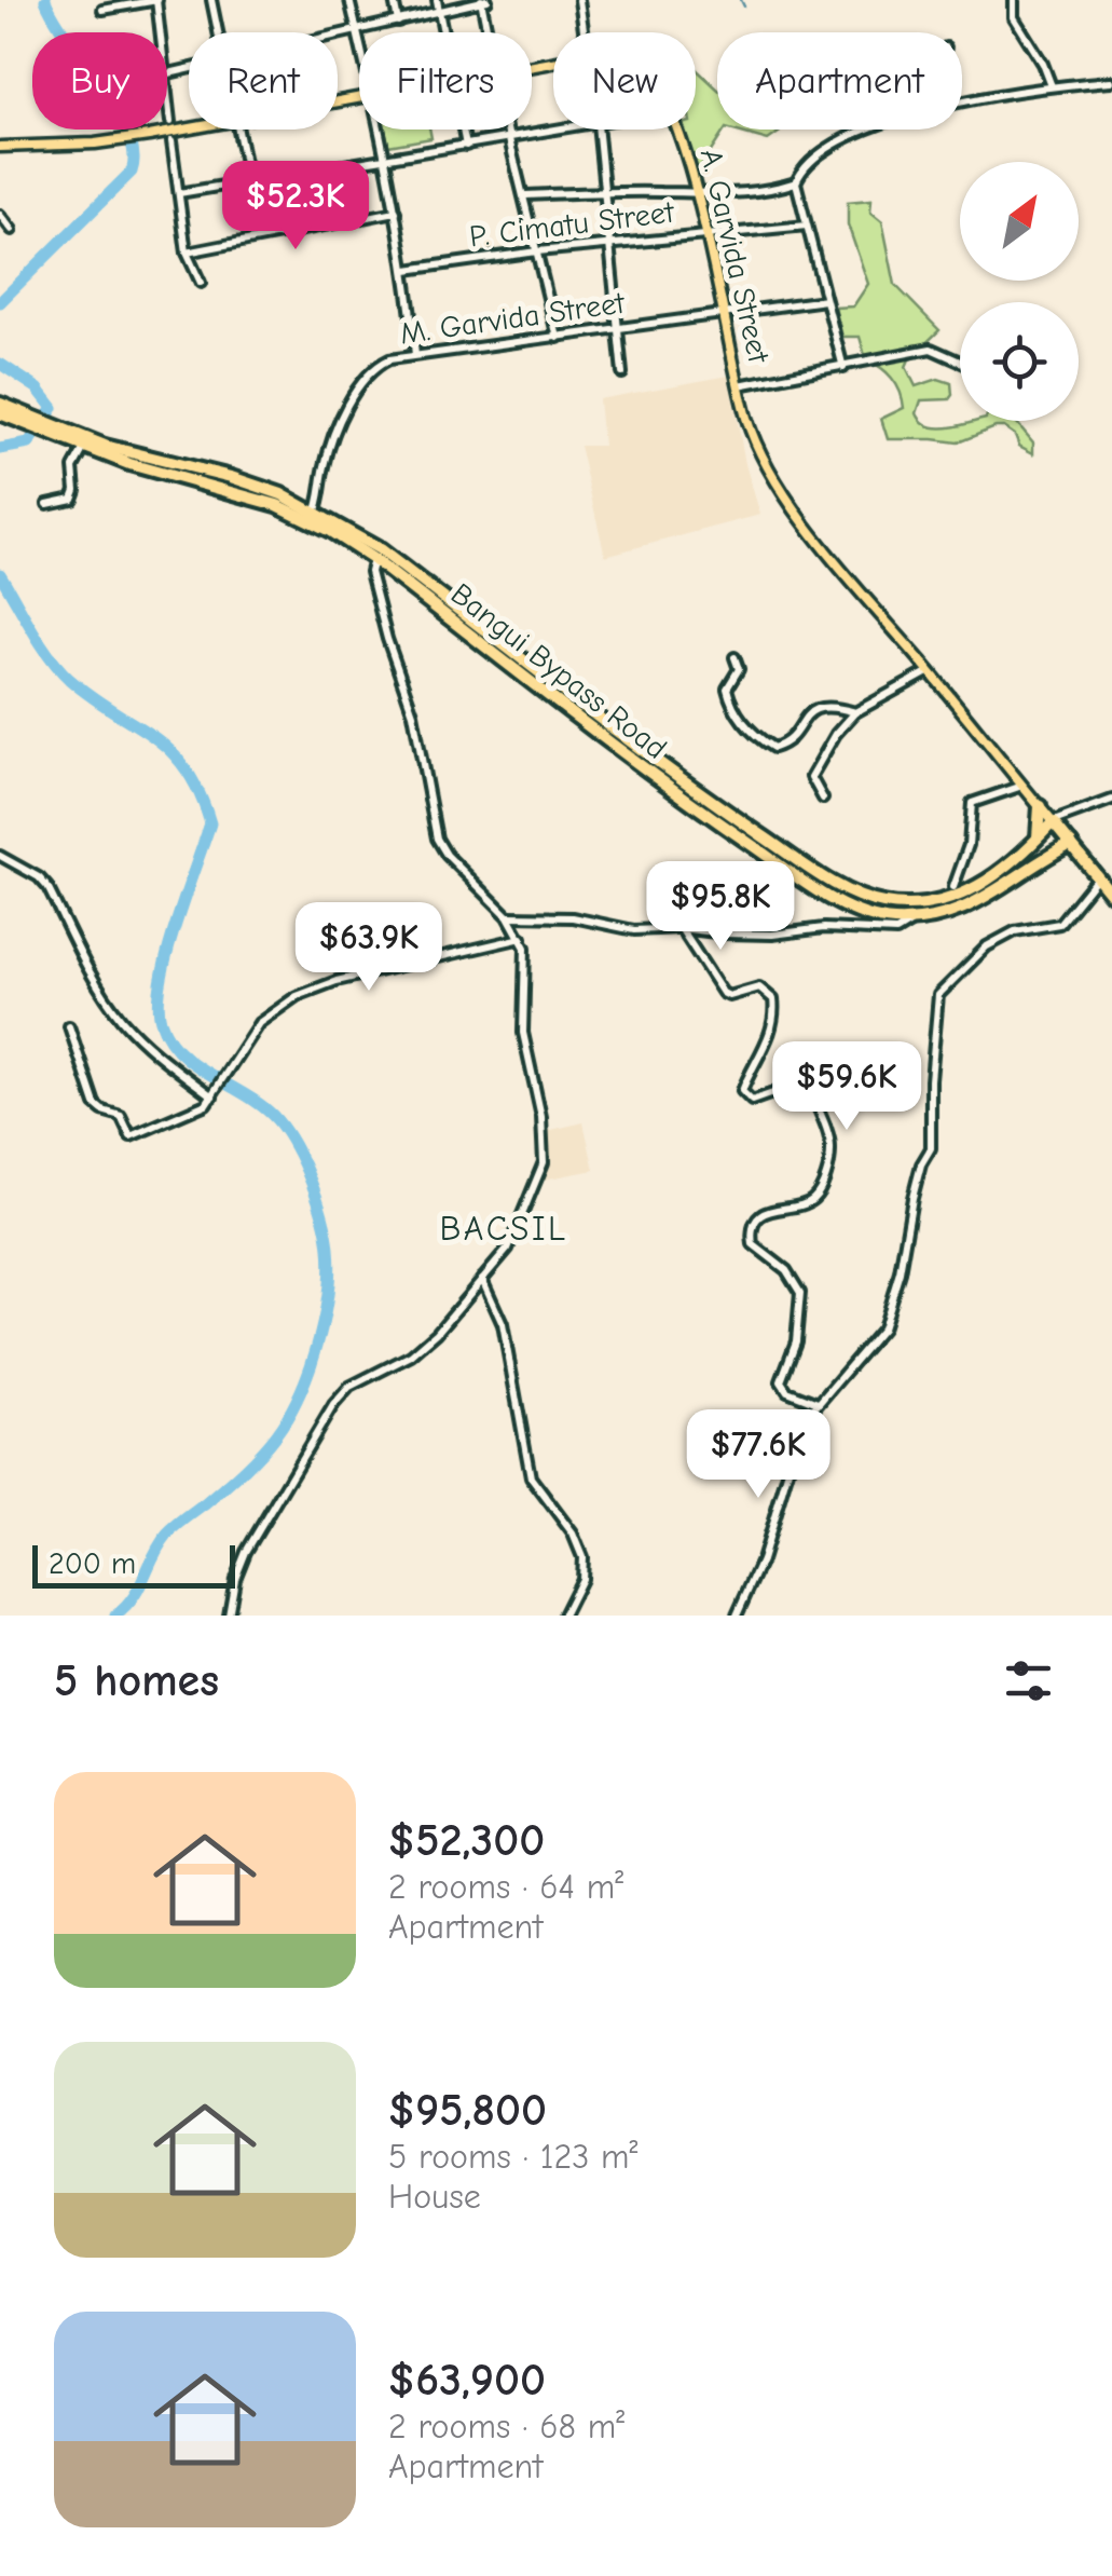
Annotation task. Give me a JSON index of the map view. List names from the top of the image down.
{
  "streets": {
    "highway": ["Bangui Bypass Road"],
    "main road": ["A. Garvida Street"],
    "street": ["P. Cimatu Street", "M. Garvida Street"]
  },
  "crossings": [
    ["P. Cimatu Street", "A. Garvida Street"],
    ["A. Garvida Street", "M. Garvida Street"],
    ["A. Garvida Street", "Bangui Bypass Road"],
    ["M. Garvida Street", "Bangui Bypass Road"]
  ],
  "districts": ["BACSIL"],
  "scale_bar": "200 m",
  "north": "top right",
  "page": {
    "chip": [
      "Buy",
      "Rent",
      "Filters",
      "New",
      "Apartment"
    ],
    "price": [
      "$52.3K",
      "$95.8K",
      "$63.9K",
      "$59.6K",
      "$77.6K"
    ],
    "scale": "200 m",
    "heading": "5 homes",
    "list": [
      {
        "name": "$52,300",
        "note": "2 rooms · 64 m² · Apartment"
      },
      {
        "name": "$95,800",
        "note": "5 rooms · 123 m² · House"
      },
      {
        "name": "$63,900",
        "note": "2 rooms · 68 m² · Apartment"
      }
    ]
  }
}
